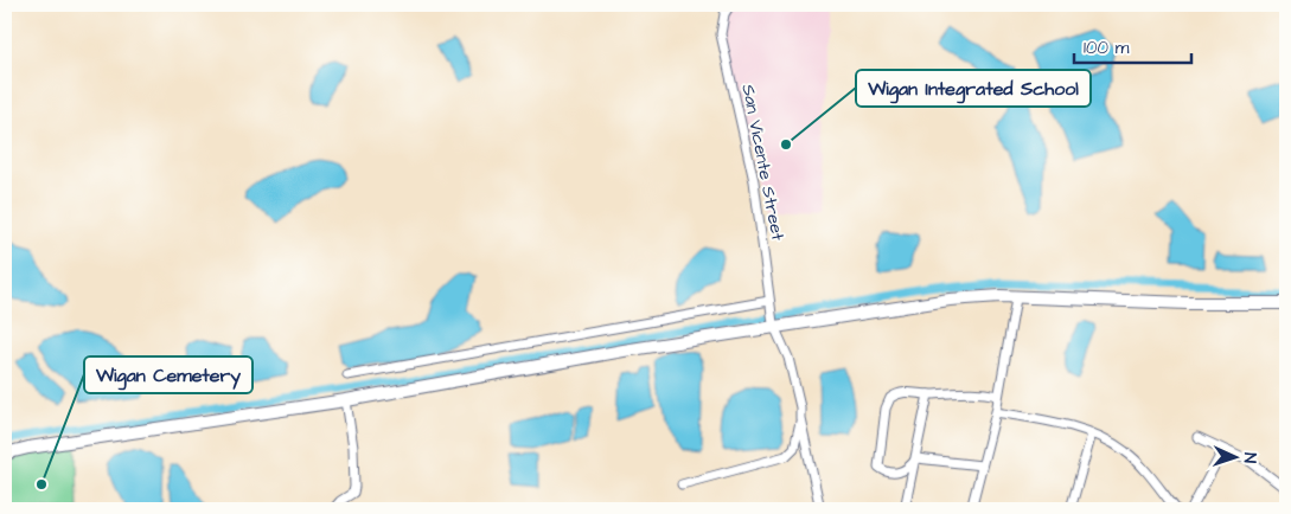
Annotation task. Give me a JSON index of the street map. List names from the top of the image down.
{
  "streets": {
    "street": ["San Vicente Street"]
  },
  "places": ["Wigan Integrated School", "Wigan Cemetery"],
  "scale_bar": "100 m",
  "north": "right"
}
